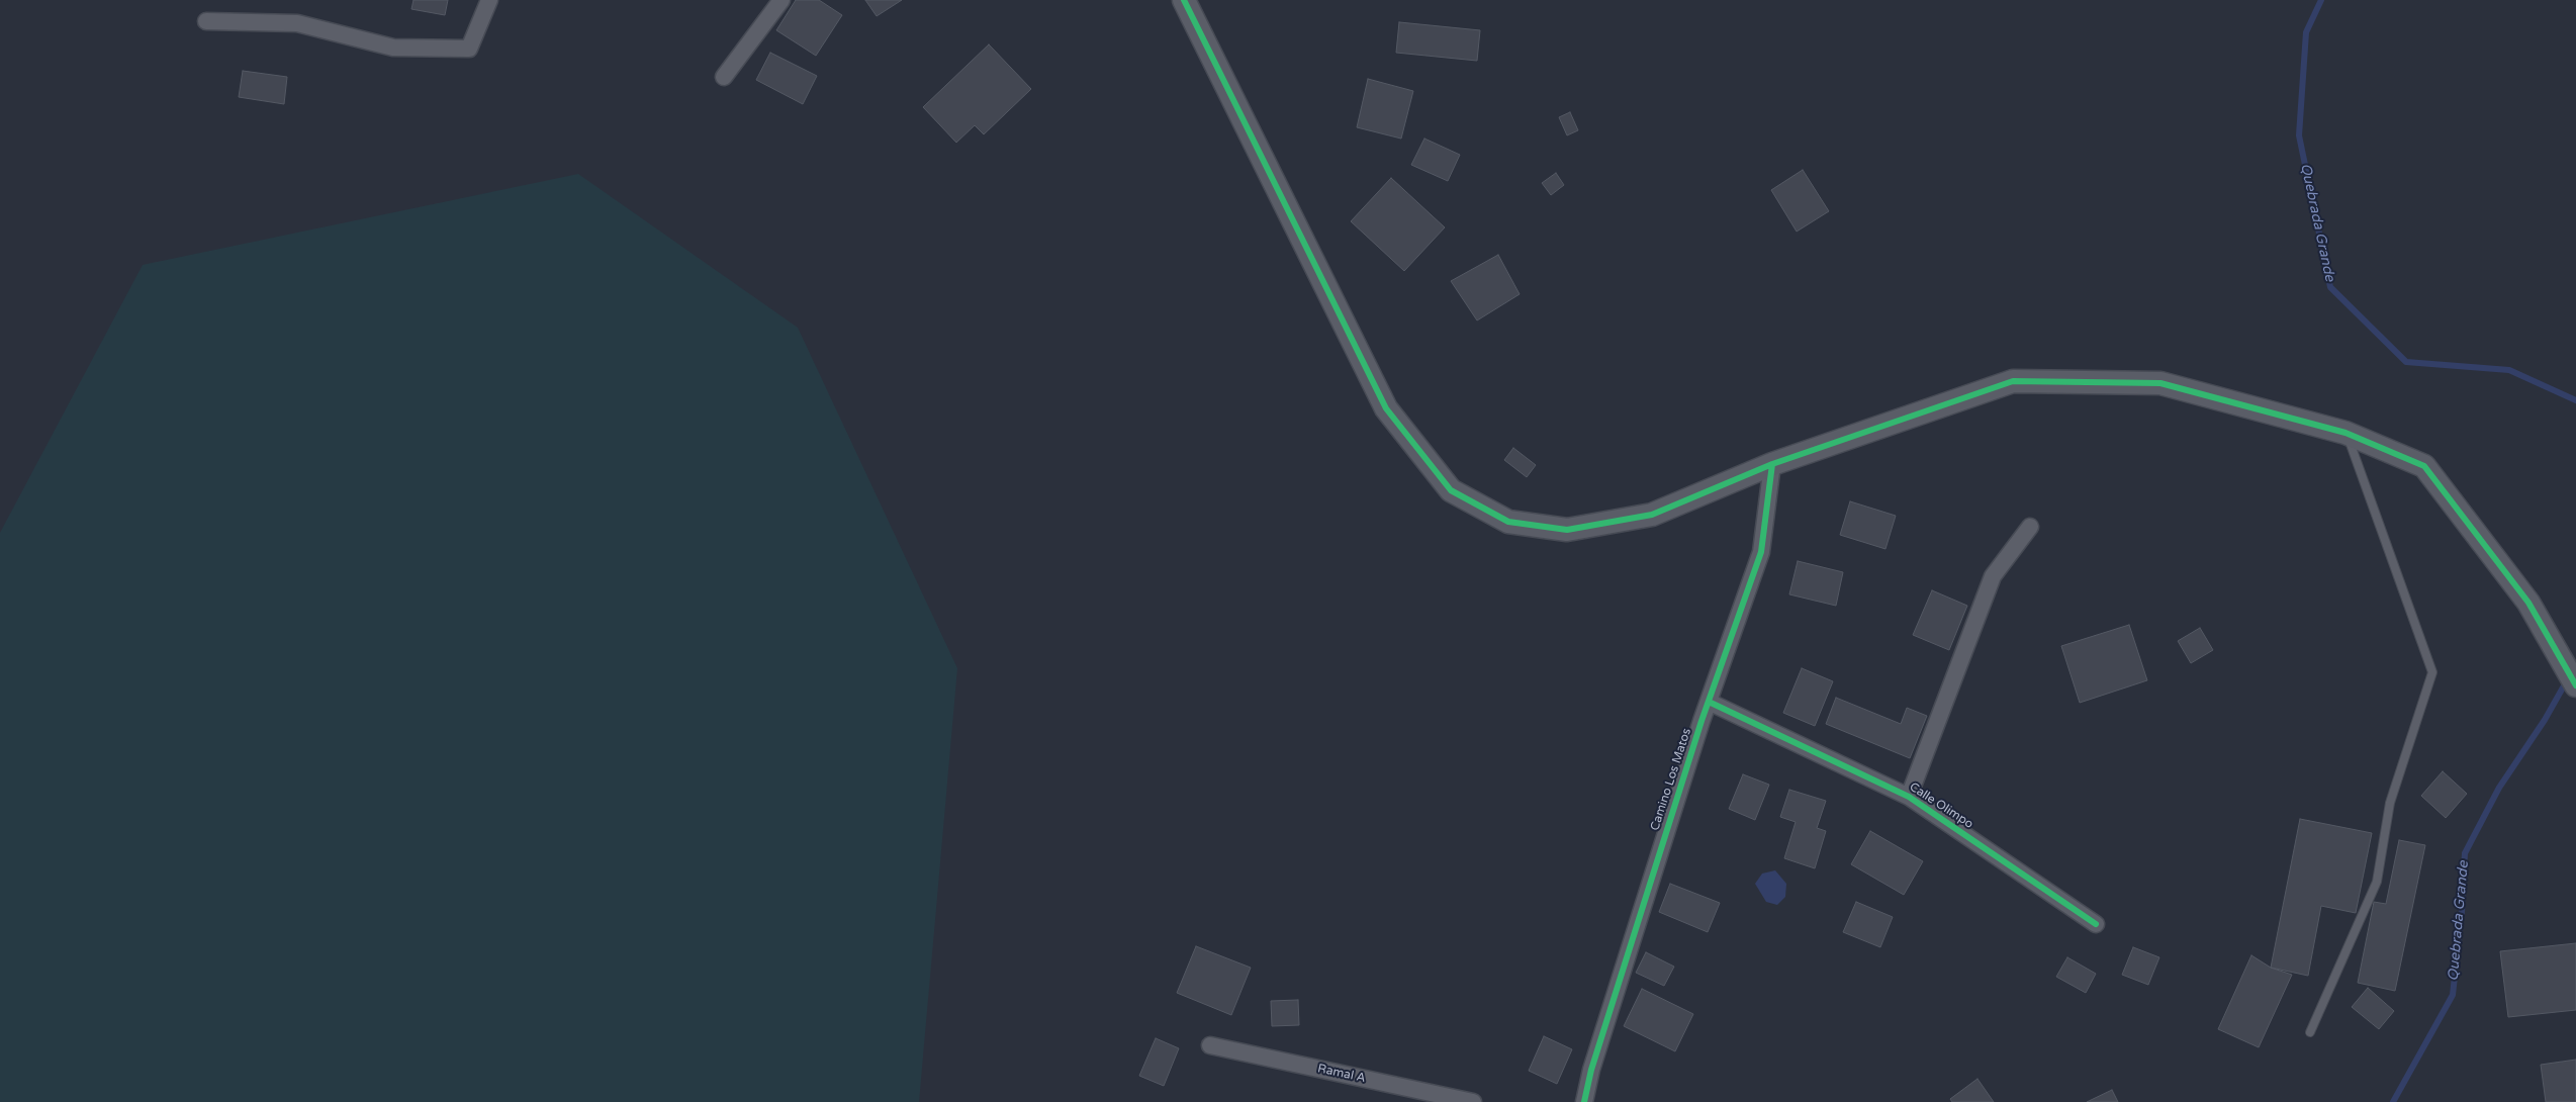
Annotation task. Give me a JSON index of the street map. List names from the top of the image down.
{
  "streets": {
    "street": ["Camino Los Matos", "Calle Olimpo", "Ramal A"]
  },
  "crossings": [
    ["Camino Los Matos", "Calle Olimpo"]
  ],
  "water": ["Quebrada Grande"]
}
